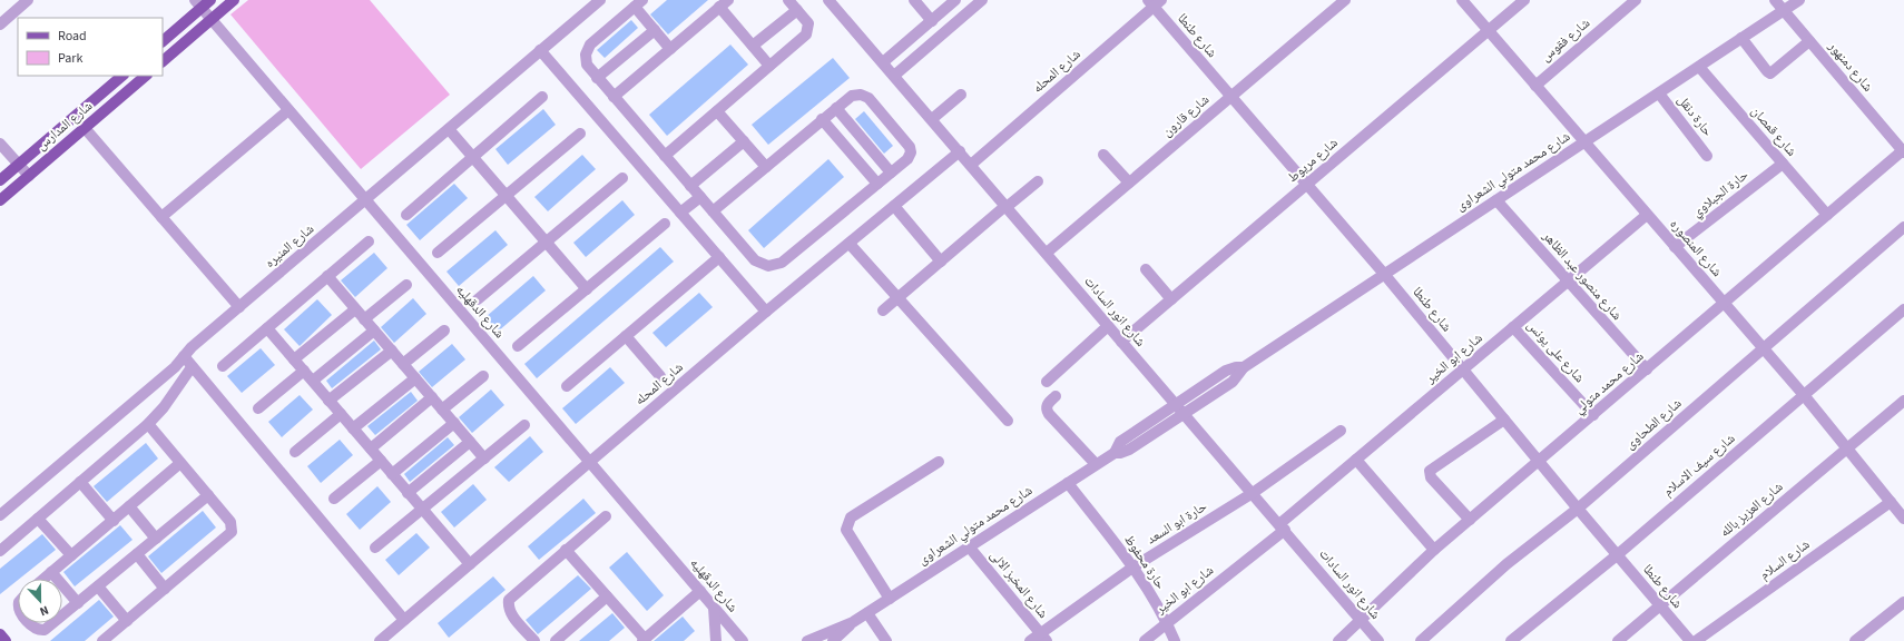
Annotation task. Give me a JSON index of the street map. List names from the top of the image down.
{
  "streets": {
    "main road": ["شارع المدارس"],
    "street": [
      "شارع طنطا",
      "شارع فقوس",
      "شارع دمنهور",
      "شارع المحله",
      "شارع قارون",
      "حارة دنقل",
      "شارع قمصان",
      "شارع مريوط",
      "شارع محمد متولي الشعراوى",
      "حارة الجبلاوي",
      "شارع المنيره",
      "شارع المنصوره",
      "شارع منصور عبد الظاهر",
      "شارع الدقهليه",
      "شارع انور السادات",
      "شارع على يونس",
      "شارع ابو الخير",
      "شارع محمد متولي",
      "شارع الطحاوى",
      "شارع سيف الاسلام",
      "شارع العزيز بالله",
      "حارة ابو السعد",
      "شارع السلام",
      "حارة محفوظ",
      "شارع المخبز الالى"
    ]
  },
  "crossings": [
    ["شارع طنطا", "شارع المحله"],
    ["شارع طنطا", "شارع قارون"],
    ["شارع طنطا", "شارع مريوط"],
    ["شارع طنطا", "شارع محمد متولي الشعراوى"],
    ["شارع طنطا", "شارع ابو الخير"],
    ["شارع طنطا", "شارع محمد متولي"],
    ["شارع طنطا", "شارع الطحاوى"],
    ["شارع طنطا", "شارع سيف الاسلام"],
    ["شارع طنطا", "شارع العزيز بالله"],
    ["شارع فقوس", "شارع المنصوره"],
    ["شارع دمنهور", "شارع محمد متولي الشعراوى"],
    ["شارع دمنهور", "شارع محمد متولي"],
    ["شارع المحله", "شارع الدقهليه"],
    ["شارع المحله", "شارع انور السادات"],
    ["شارع قارون", "شارع انور السادات"],
    ["حارة دنقل", "شارع محمد متولي الشعراوى"],
    ["شارع قمصان", "شارع محمد متولي الشعراوى"],
    ["شارع قمصان", "حارة الجبلاوي"],
    ["شارع قمصان", "شارع محمد متولي"],
    ["شارع مريوط", "شارع المنصوره"],
    ["شارع مريوط", "شارع انور السادات"],
    ["شارع محمد متولي الشعراوى", "شارع المنصوره"],
    ["شارع محمد متولي الشعراوى", "شارع منصور عبد الظاهر"],
    ["شارع محمد متولي الشعراوى", "شارع انور السادات"],
    ["شارع محمد متولي الشعراوى", "حارة محفوظ"],
    ["شارع محمد متولي الشعراوى", "شارع المخبز الالى"],
    ["حارة الجبلاوي", "شارع المنصوره"],
    ["شارع المنيره", "شارع الدقهليه"],
    ["شارع المنصوره", "شارع ابو الخير"],
    ["شارع المنصوره", "شارع محمد متولي"],
    ["شارع المنصوره", "شارع الطحاوى"],
    ["شارع المنصوره", "شارع سيف الاسلام"],
    ["شارع المنصوره", "شارع العزيز بالله"],
    ["شارع المنصوره", "شارع السلام"],
    ["شارع منصور عبد الظاهر", "شارع ابو الخير"],
    ["شارع منصور عبد الظاهر", "شارع محمد متولي"],
    ["شارع انور السادات", "شارع ابو الخير"],
    ["شارع انور السادات", "شارع محمد متولي"],
    ["شارع انور السادات", "حارة ابو السعد"],
    ["شارع على يونس", "شارع ابو الخير"],
    ["شارع على يونس", "شارع محمد متولي"],
    ["شارع ابو الخير", "حارة محفوظ"],
    ["حارة ابو السعد", "حارة محفوظ"],
    ["حارة ابو السعد", "شارع المخبز الالى"]
  ],
  "legend": ["Road", "Park"],
  "north": "bottom"
}
